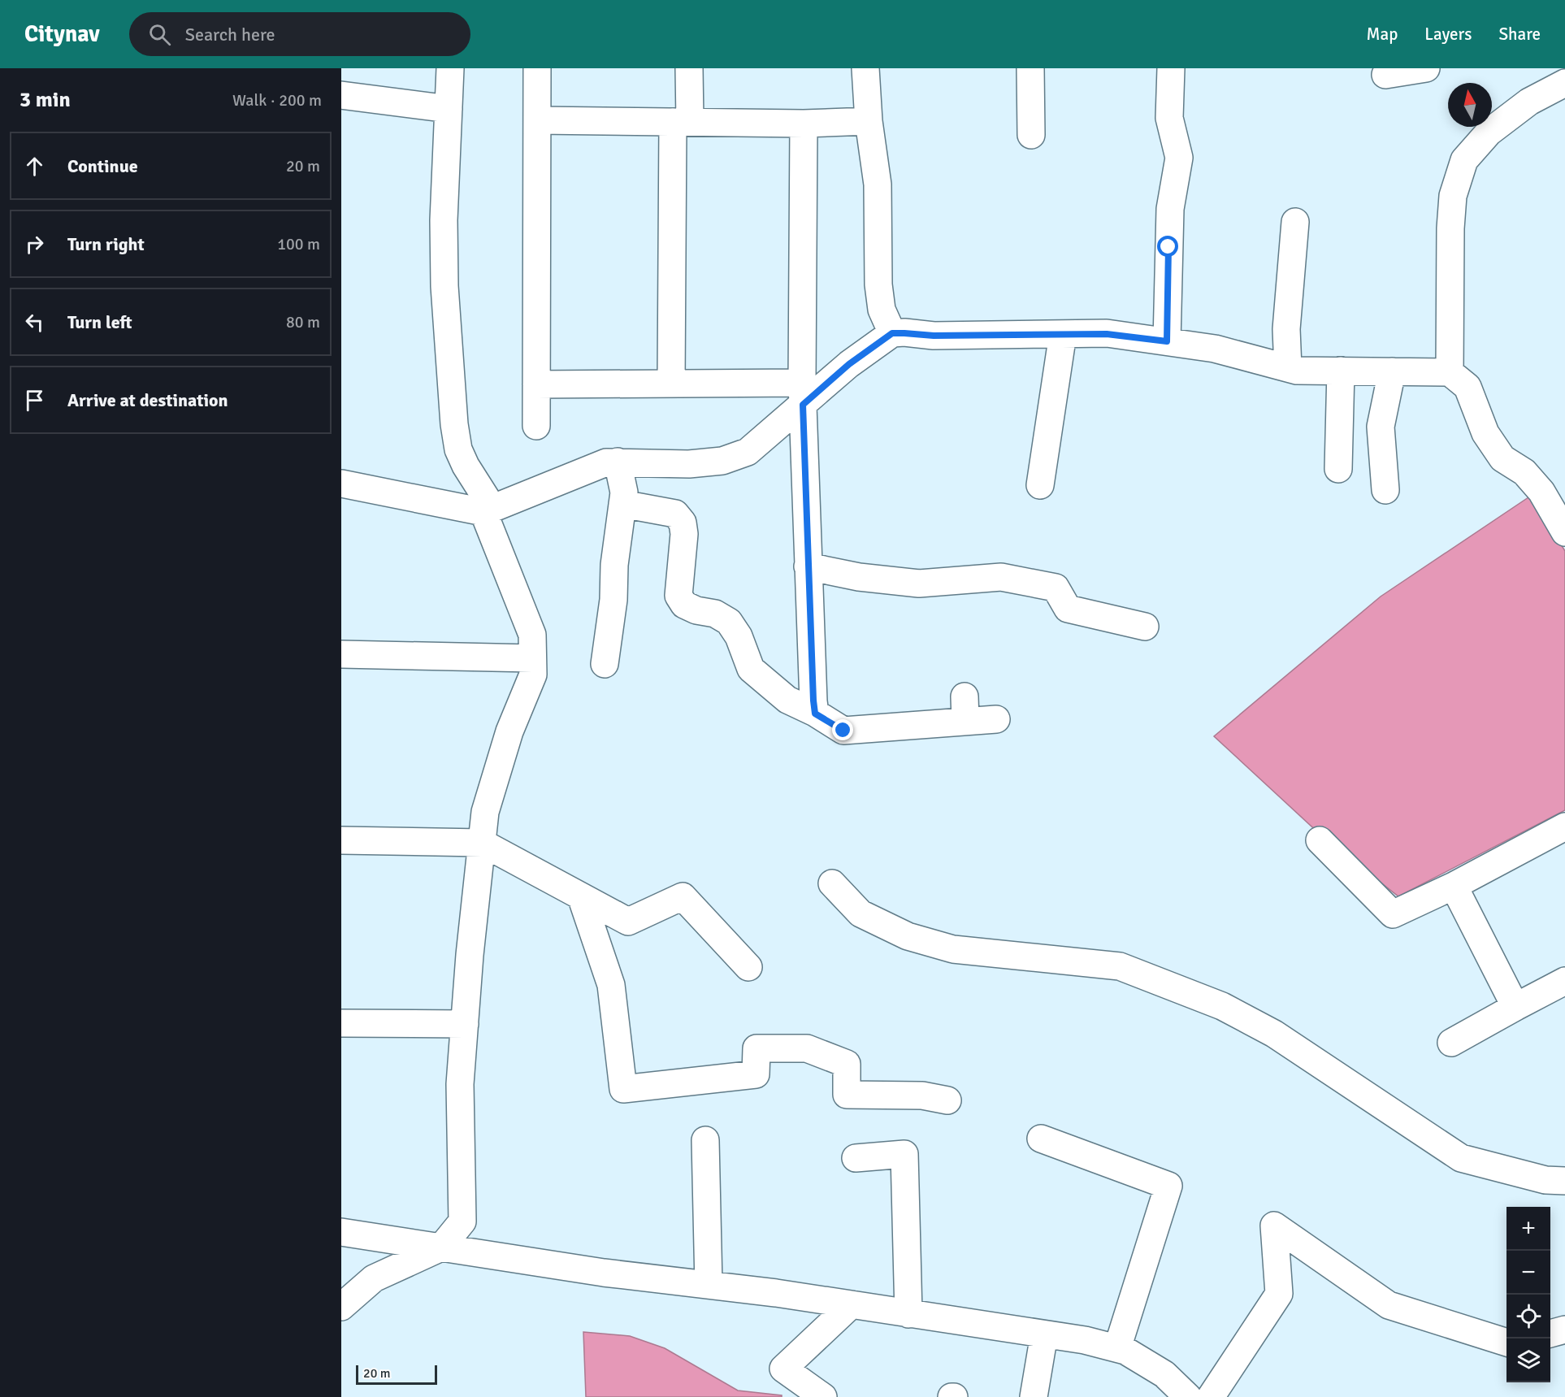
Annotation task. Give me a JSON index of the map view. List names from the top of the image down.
{
  "scale_bar": "20 m",
  "north": "top",
  "page": {
    "header": "Citynav",
    "search": "Search here",
    "nav": ["Map", "Layers", "Share"],
    "heading": ["3 min", "Walk · 200 m"],
    "list": [
      ["Continue", "20 m"],
      ["Turn right", "100 m"],
      ["Turn left", "80 m"],
      "Arrive at destination"
    ],
    "map_buttons": ["+", "−"],
    "scale": "20 m"
  }
}
